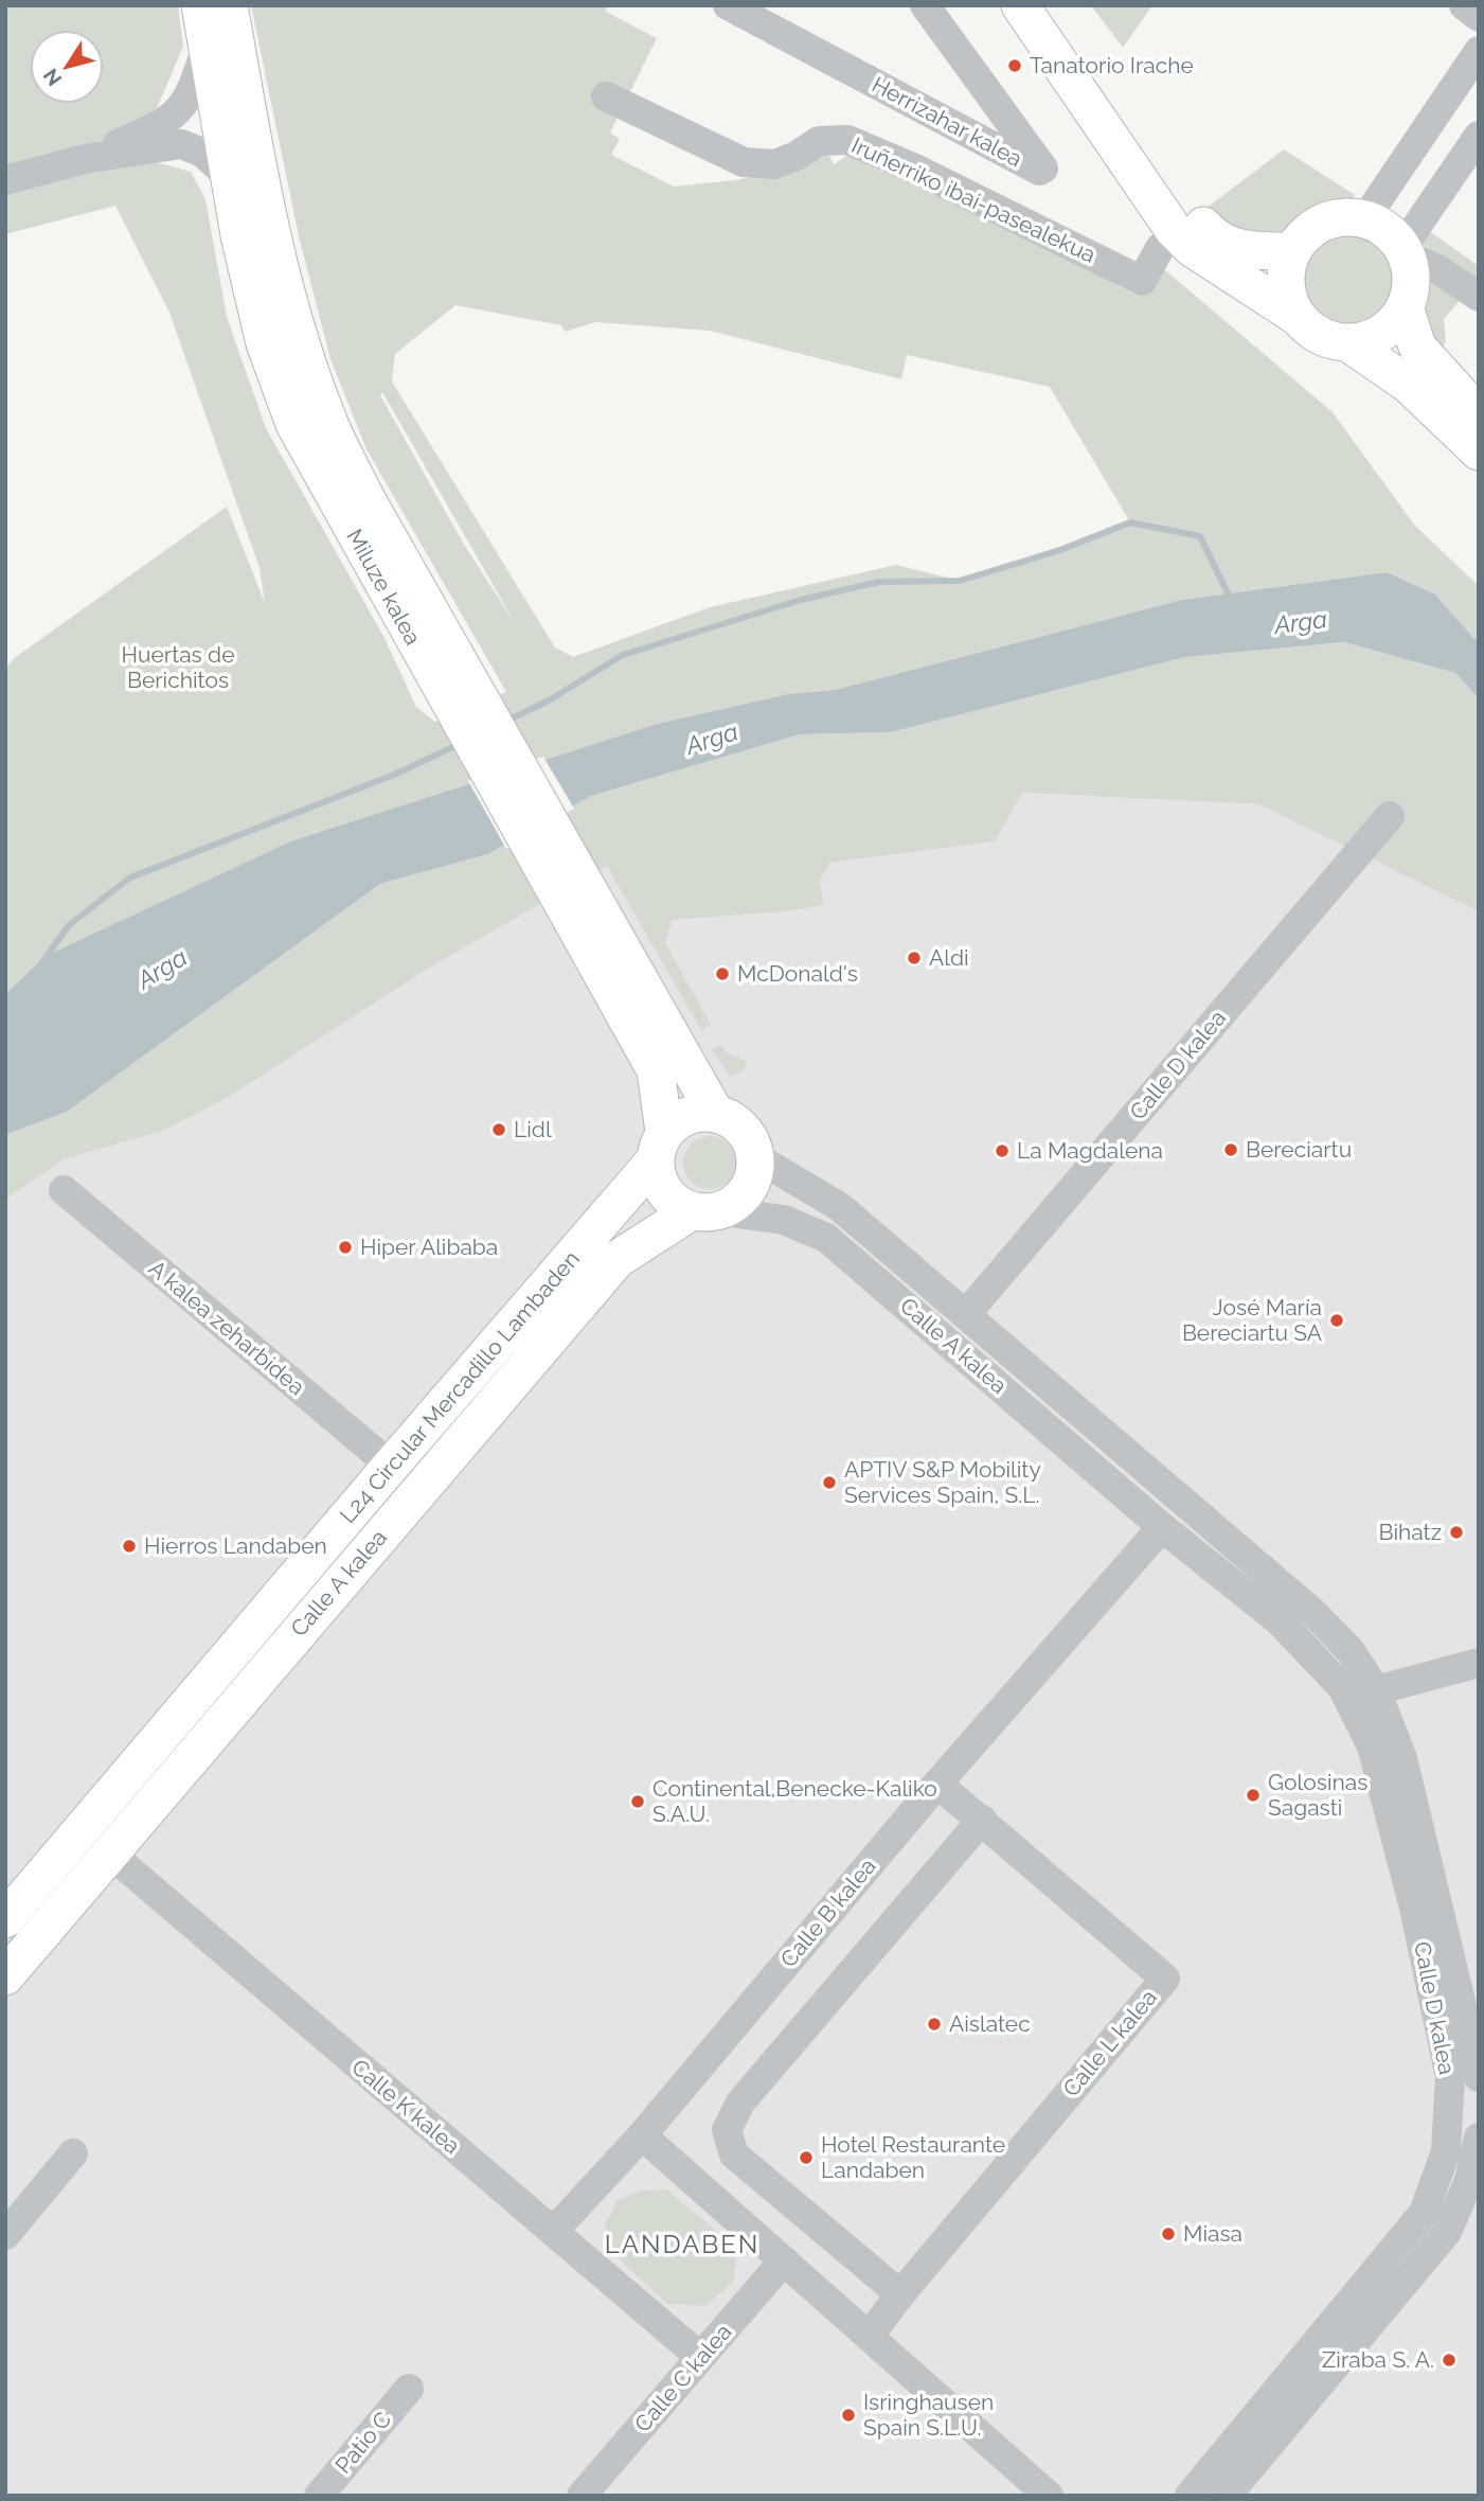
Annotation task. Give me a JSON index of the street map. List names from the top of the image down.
{
  "streets": {
    "main road": ["Miluze kalea", "Calle A kalea", "L24 Circular Mercadillo Lambaden"],
    "street": [
      "Herrizahar kalea",
      "Iruñerriko ibai-pasealekua",
      "Calle D kalea",
      "A kalea zeharbidea",
      "Calle B kalea",
      "Calle L kalea",
      "Calle K kalea",
      "Calle C kalea",
      "Patio C"
    ]
  },
  "crossings": [
    ["Miluze kalea", "Calle A kalea"],
    ["Miluze kalea", "L24 Circular Mercadillo Lambaden"],
    ["Calle D kalea", "Calle A kalea"],
    ["Calle D kalea", "Calle B kalea"],
    ["A kalea zeharbidea", "L24 Circular Mercadillo Lambaden"],
    ["Calle A kalea", "L24 Circular Mercadillo Lambaden"],
    ["Calle A kalea", "Calle B kalea"],
    ["Calle A kalea", "Calle K kalea"],
    ["Calle B kalea", "Calle L kalea"],
    ["Calle B kalea", "Calle K kalea"],
    ["Calle K kalea", "Calle C kalea"]
  ],
  "districts": ["LANDABEN"],
  "water": ["Arga"],
  "parks": ["Huertas de Berichitos"],
  "places": [
    "Tanatorio Irache",
    "Aldi",
    "McDonald's",
    "Lidl",
    "Bereciartu",
    "La Magdalena",
    "Hiper Alibaba",
    "José María Bereciartu SA",
    "APTIV S&P Mobility Services Spain, S.L.",
    "Bihatz",
    "Hierros Landaben",
    "Golosinas Sagasti",
    "Continental,Benecke-Kaliko S.A.U.",
    "Aislatec",
    "Hotel Restaurante Landaben",
    "Miasa",
    "Ziraba S. A.",
    "Isringhausen Spain S.L.U."
  ],
  "north": "bottom left"
}
